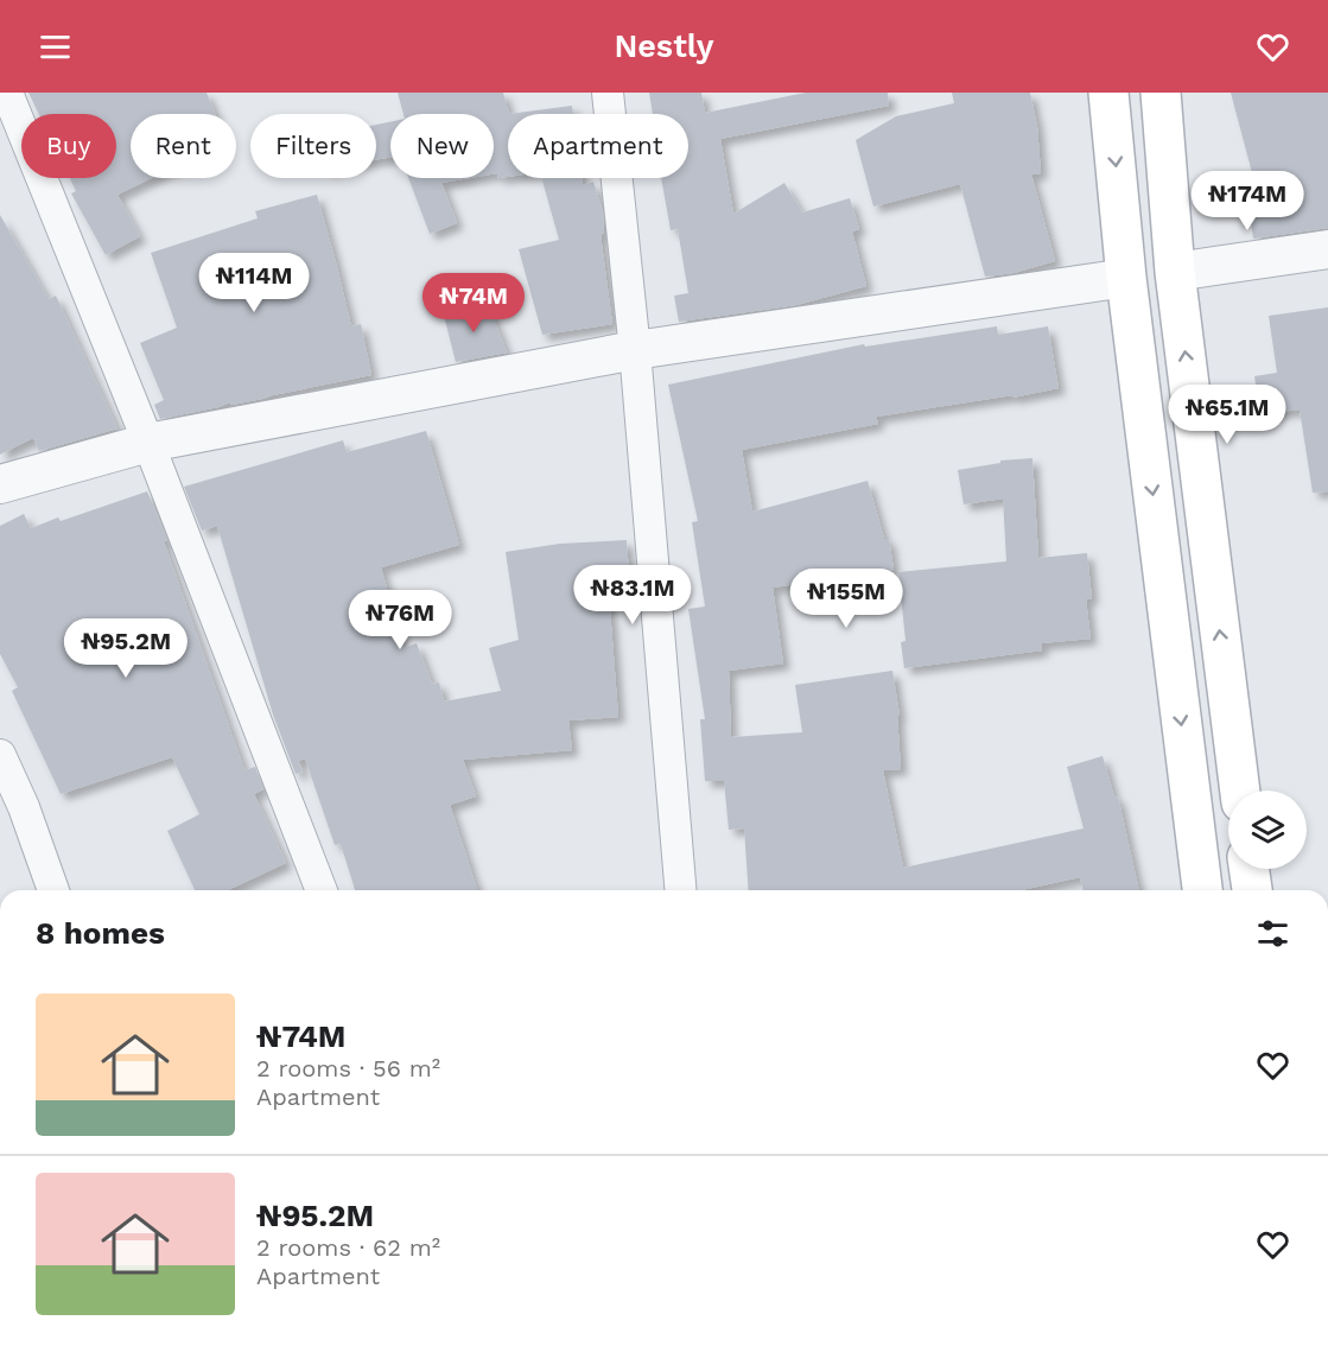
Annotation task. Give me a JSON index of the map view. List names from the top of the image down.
{
  "page": {
    "header": "Nestly",
    "chip": [
      "Buy",
      "Rent",
      "Filters",
      "New",
      "Apartment"
    ],
    "price": [
      "₦174M",
      "₦114M",
      "₦74M",
      "₦65.1M",
      "₦83.1M",
      "₦155M",
      "₦76M",
      "₦95.2M"
    ],
    "heading": "8 homes",
    "list": [
      {
        "name": "₦74M",
        "note": "2 rooms · 56 m² · Apartment"
      },
      {
        "name": "₦95.2M",
        "note": "2 rooms · 62 m² · Apartment"
      }
    ]
  }
}
